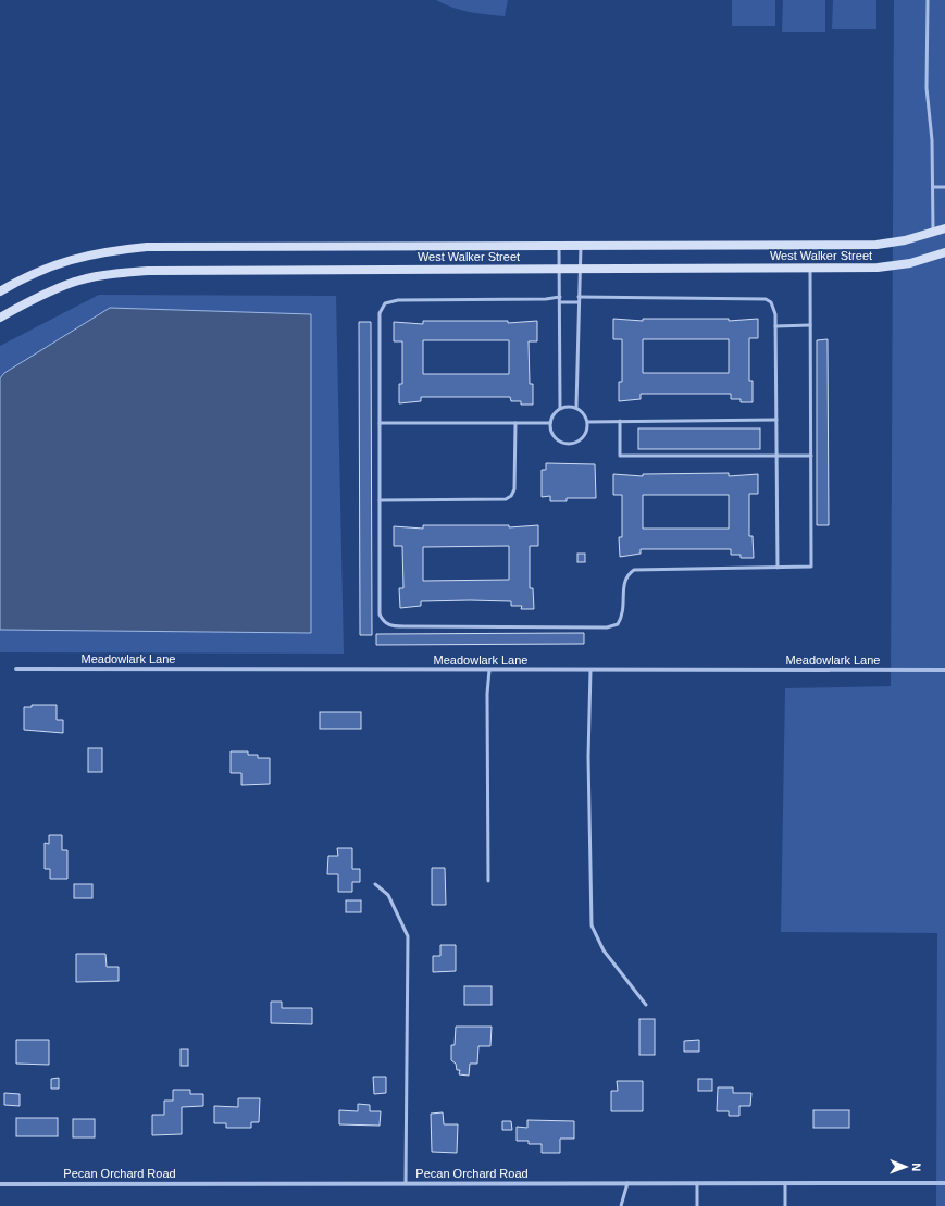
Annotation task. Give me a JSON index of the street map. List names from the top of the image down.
{
  "streets": {
    "street": ["West Walker Street", "Meadowlark Lane", "Pecan Orchard Road"]
  },
  "north": "right"
}
